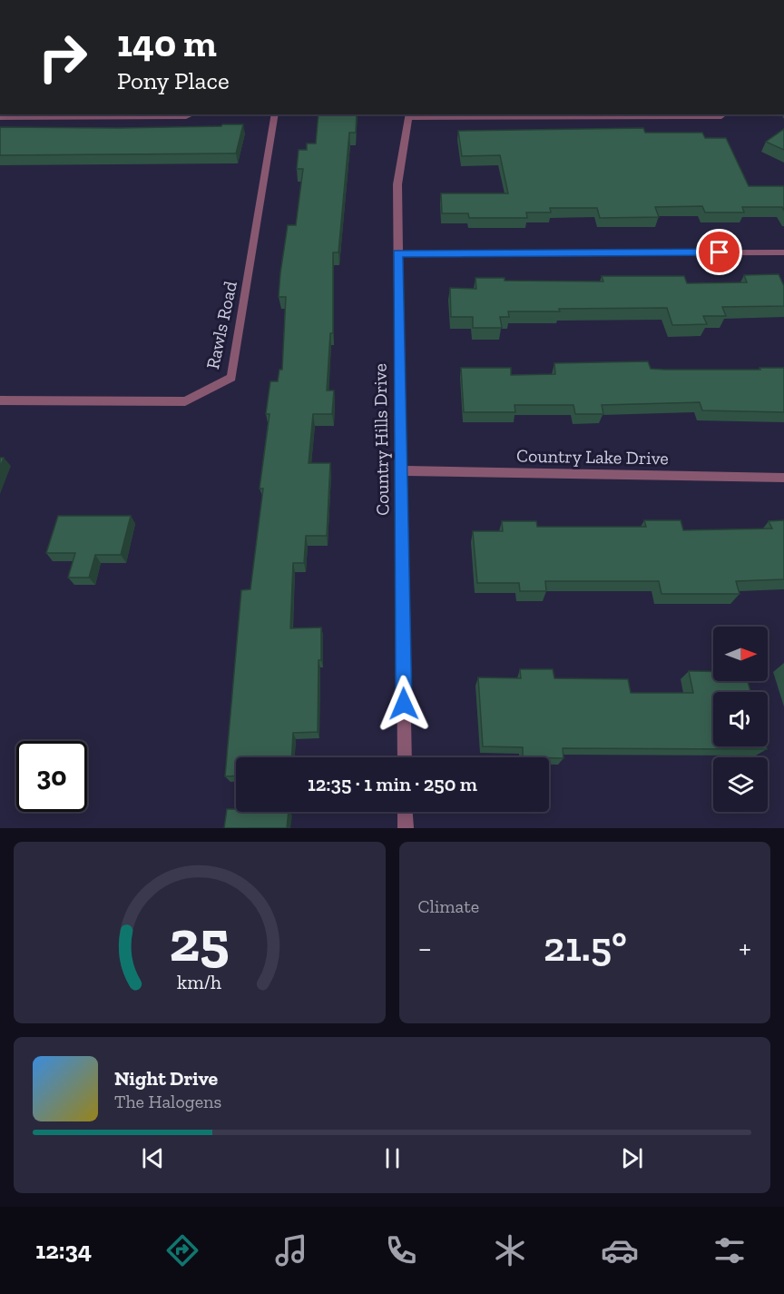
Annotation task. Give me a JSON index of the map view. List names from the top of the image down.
{
  "streets": {
    "street": ["Rawls Road", "Country Hills Drive", "Country Lake Drive"]
  },
  "crossings": [
    ["Country Hills Drive", "Country Lake Drive"]
  ],
  "north": "right",
  "page": {
    "turn": ["140 m", "Pony Place"],
    "limit": "30",
    "trip": "12:35 · 1 min · 250 m",
    "tile": "Climate",
    "heat": ["−", "21.5°", "+"],
    "song": ["Night Drive", "The Halogens"],
    "tabs": "12:34",
    "gauge": ["25", "km/h"]
  }
}
